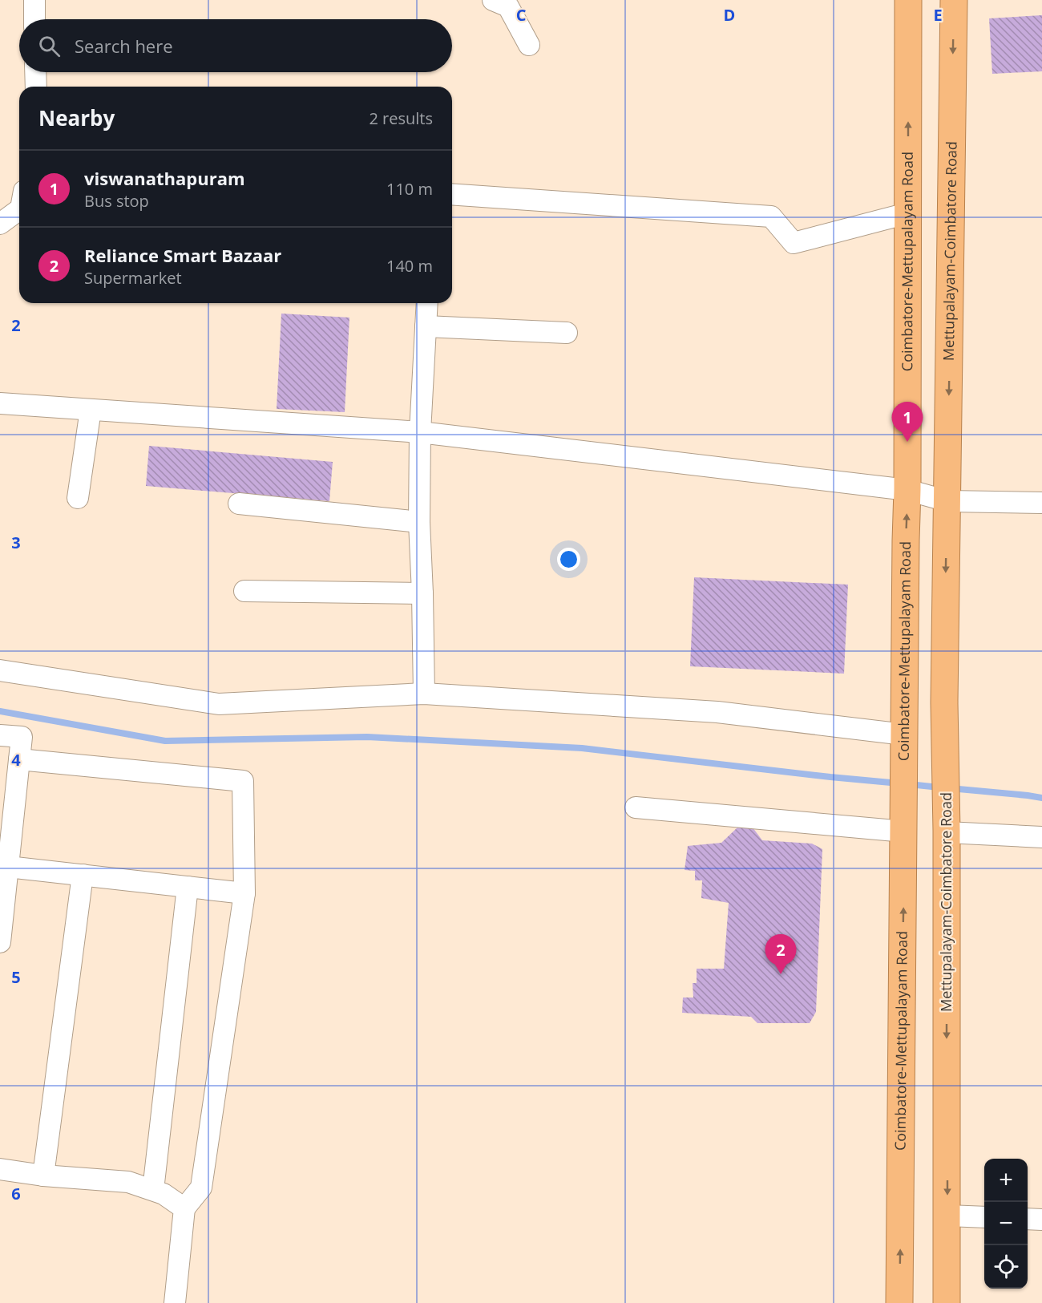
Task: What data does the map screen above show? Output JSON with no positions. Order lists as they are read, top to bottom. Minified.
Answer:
{"streets":{"highway":["Mettupalayam-Coimbatore Road","Coimbatore-Mettupalayam Road"]},"one_way":["Mettupalayam-Coimbatore Road","Coimbatore-Mettupalayam Road"],"page":{"search":"Search here","heading":["Nearby","2 results"],"list":[{"mark":"1","name":"viswanathapuram","note":"Bus stop","value":"110 m"},{"mark":"2","name":"Reliance Smart Bazaar","note":"Supermarket","value":"140 m"}],"pins":["1","2"],"map_buttons":["+","−"]},"grid":{"columns":["C","D","E"],"rows":["2","3","4","5","6"]}}
